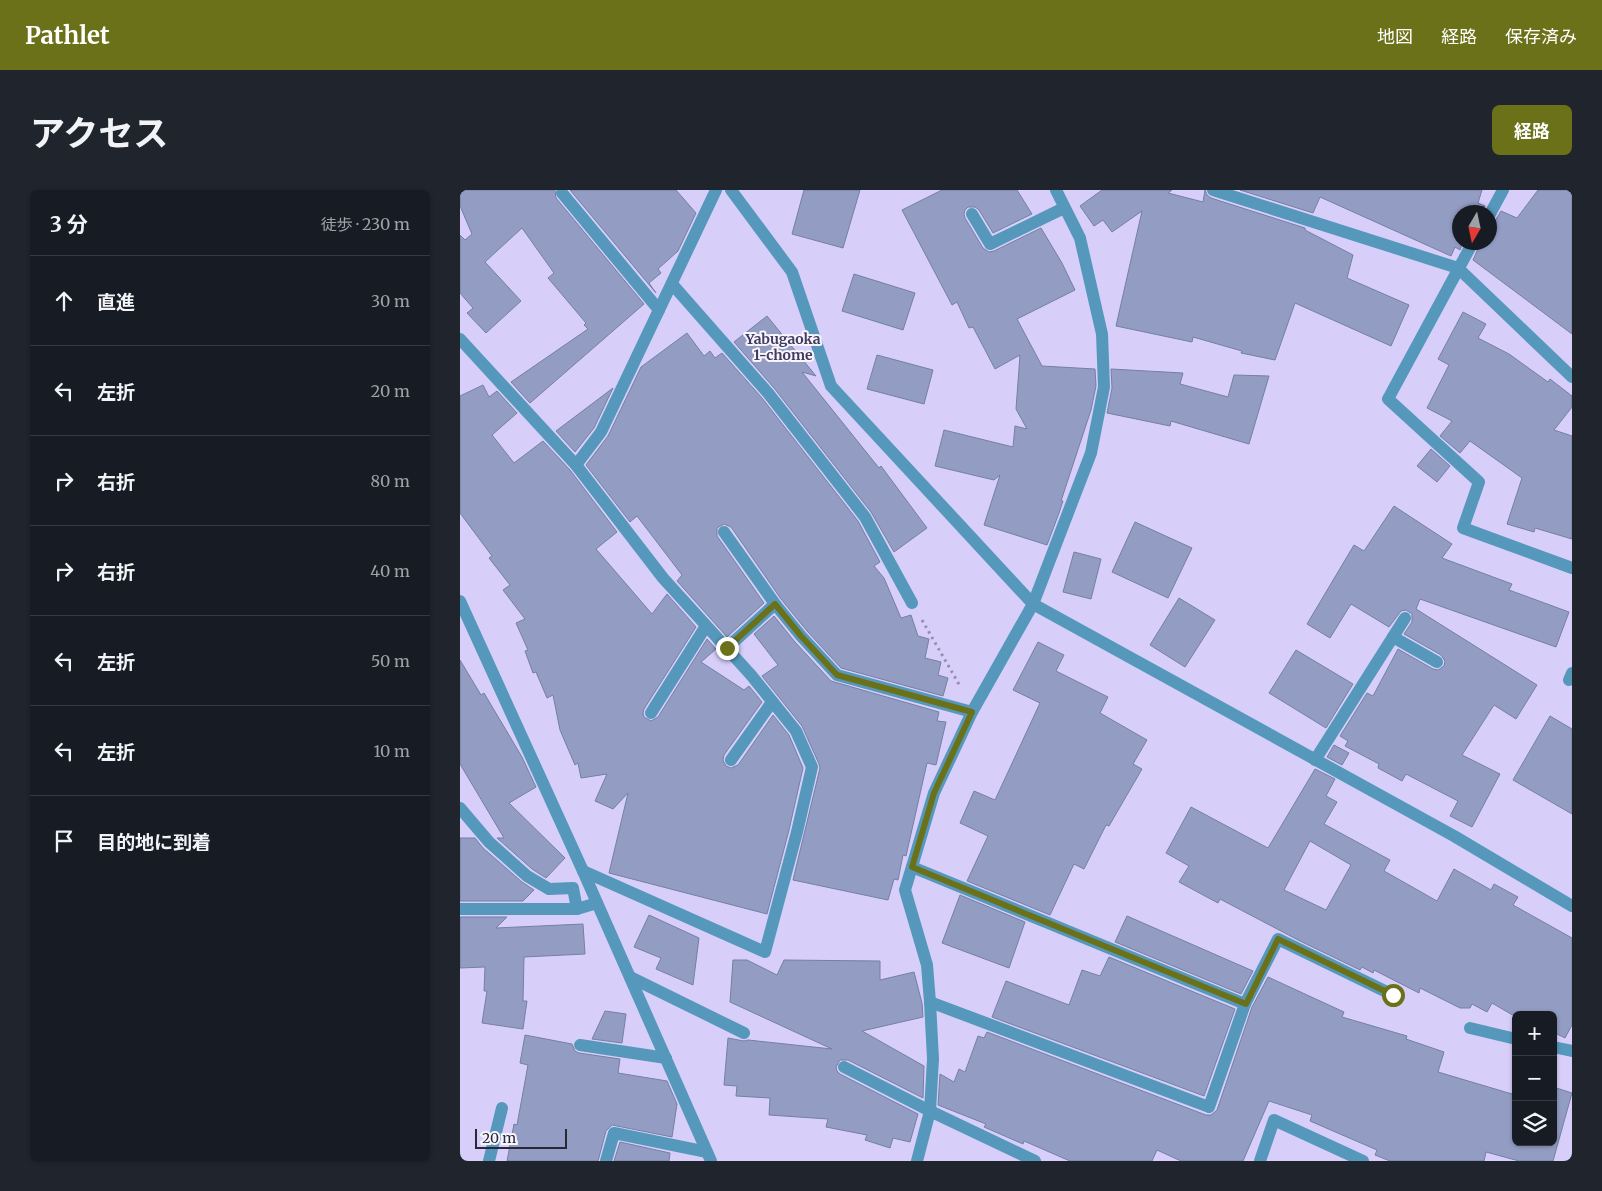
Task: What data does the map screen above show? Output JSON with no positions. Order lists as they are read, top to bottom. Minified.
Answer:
{"districts":["Yabugaoka 1-chome"],"scale_bar":"20 m","north":"bottom","page":{"header":"Pathlet","nav":["地図","経路","保存済み"],"title":"アクセス","buttons":"経路","heading":["3 分","徒歩 · 230 m"],"list":[["直進","30 m"],["左折","20 m"],["右折","80 m"],["右折","40 m"],["左折","50 m"],["左折","10 m"],"目的地に到着"],"map_buttons":["+","−"],"scale":"20 m"}}
